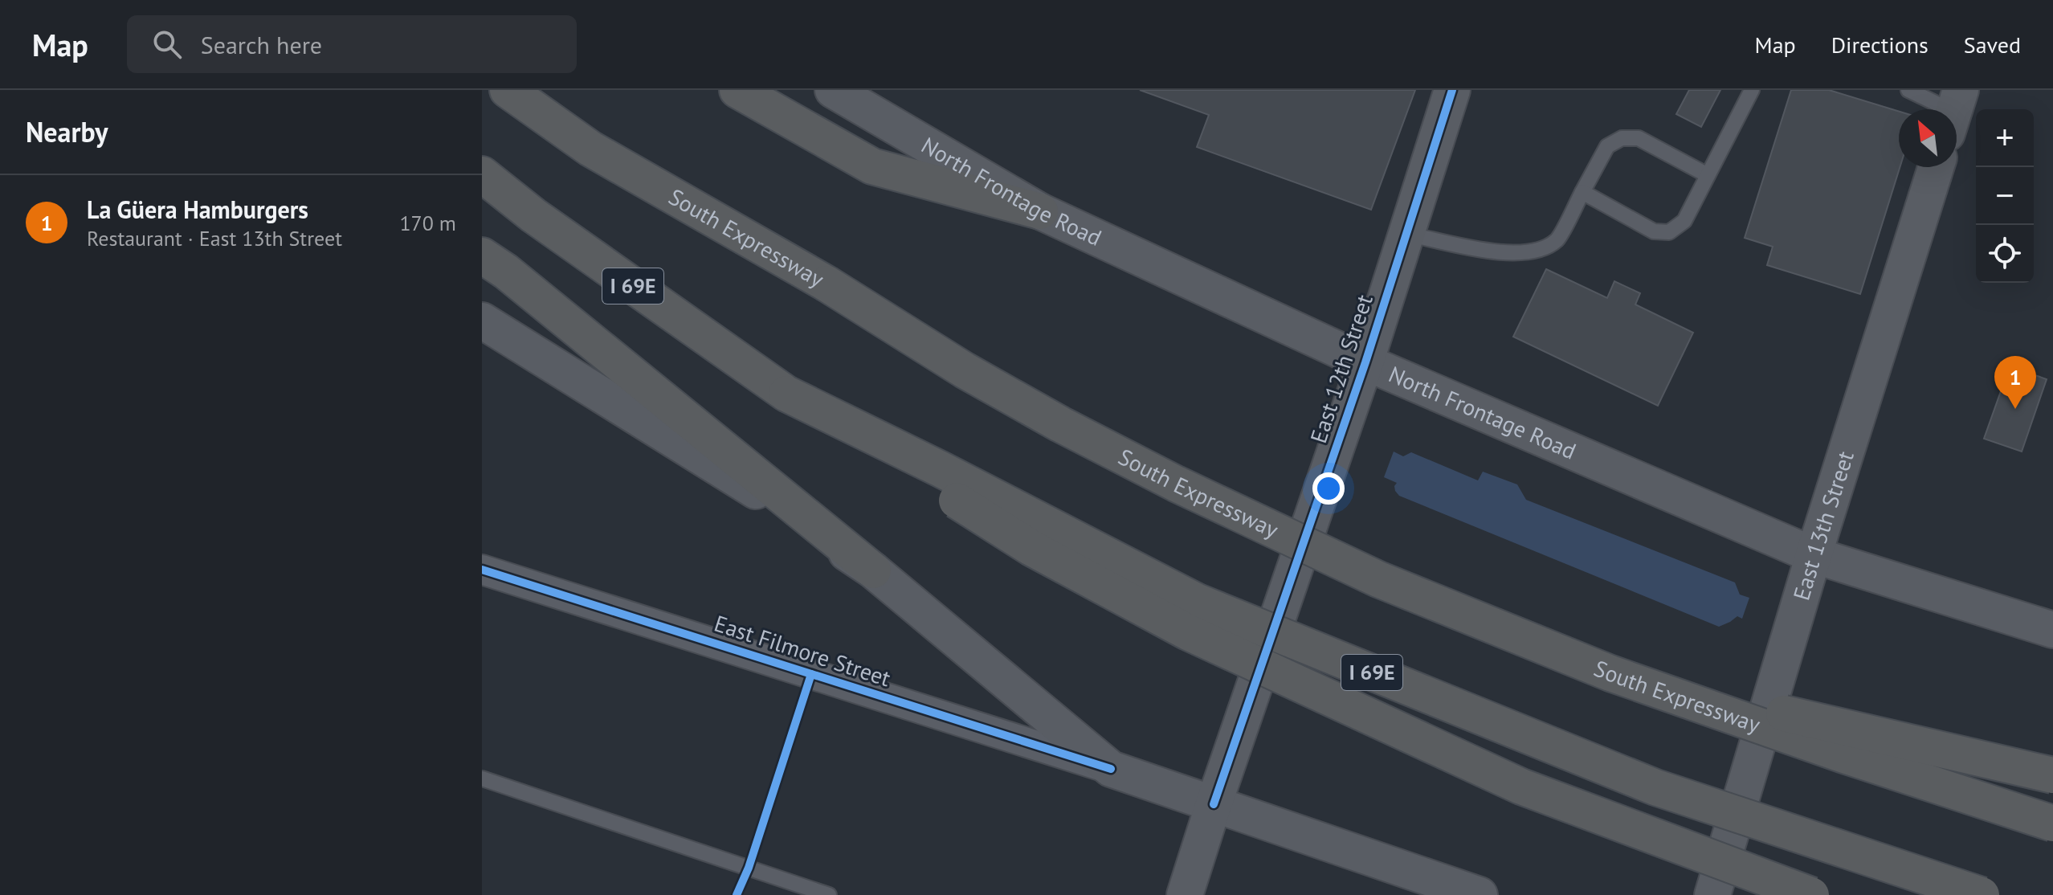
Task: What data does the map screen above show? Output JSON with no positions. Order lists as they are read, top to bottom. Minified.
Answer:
{"streets":{"highway":["South Expressway","I 69E"],"main road":["North Frontage Road","East 12th Street","East 13th Street"],"street":["East Filmore Street"]},"crossings":[["North Frontage Road","East 12th Street"],["North Frontage Road","East 13th Street"]],"north":"top left","page":{"header":"Map","search":"Search here","nav":["Map","Directions","Saved"],"heading":"Nearby","map_buttons":["+","−"],"list":[{"mark":"1","name":"La Güera Hamburgers","note":"Restaurant · East 13th Street","value":"170 m"}],"pins":"1"}}
